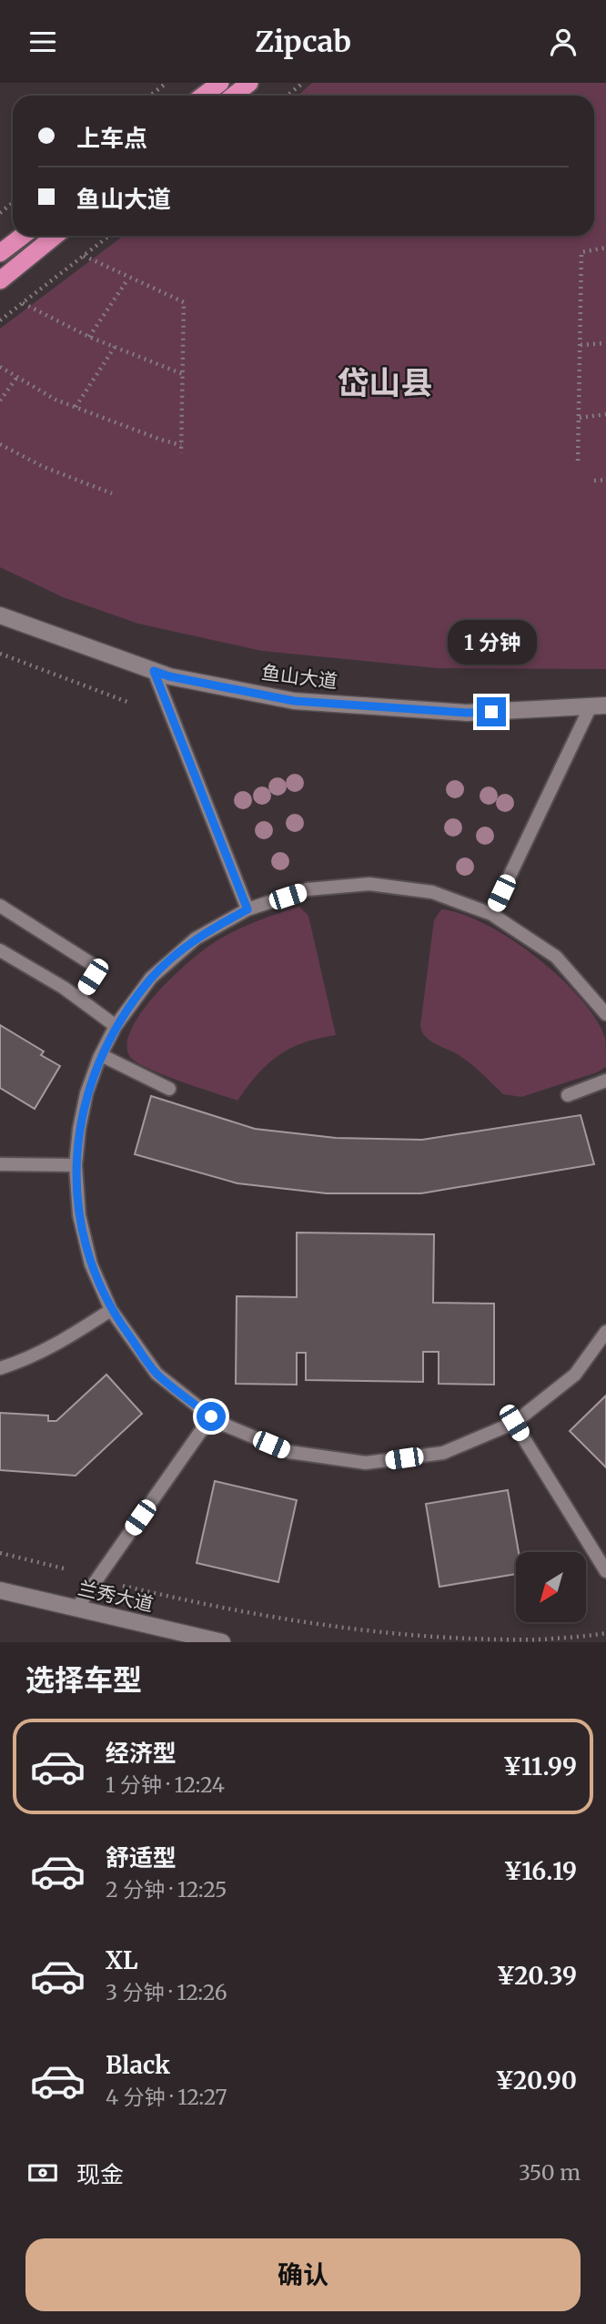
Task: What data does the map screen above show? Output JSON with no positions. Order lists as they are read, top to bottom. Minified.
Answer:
{"streets":{"street":["鱼山大道","兰秀大道"]},"districts":["岱山县"],"north":"bottom left","page":{"header":"Zipcab","banner":["上车点","鱼山大道"],"bubble":"1 分钟","heading":"选择车型","list":[{"name":"经济型","note":"1 分钟 · 12:24","value":"¥11.99"},{"name":"舒适型","note":"2 分钟 · 12:25","value":"¥16.19"},{"name":"XL","note":"3 分钟 · 12:26","value":"¥20.39"},{"name":"Black","note":"4 分钟 · 12:27","value":"¥20.90"}],"pay":["现金","350 m"],"buttons":"确认"}}
